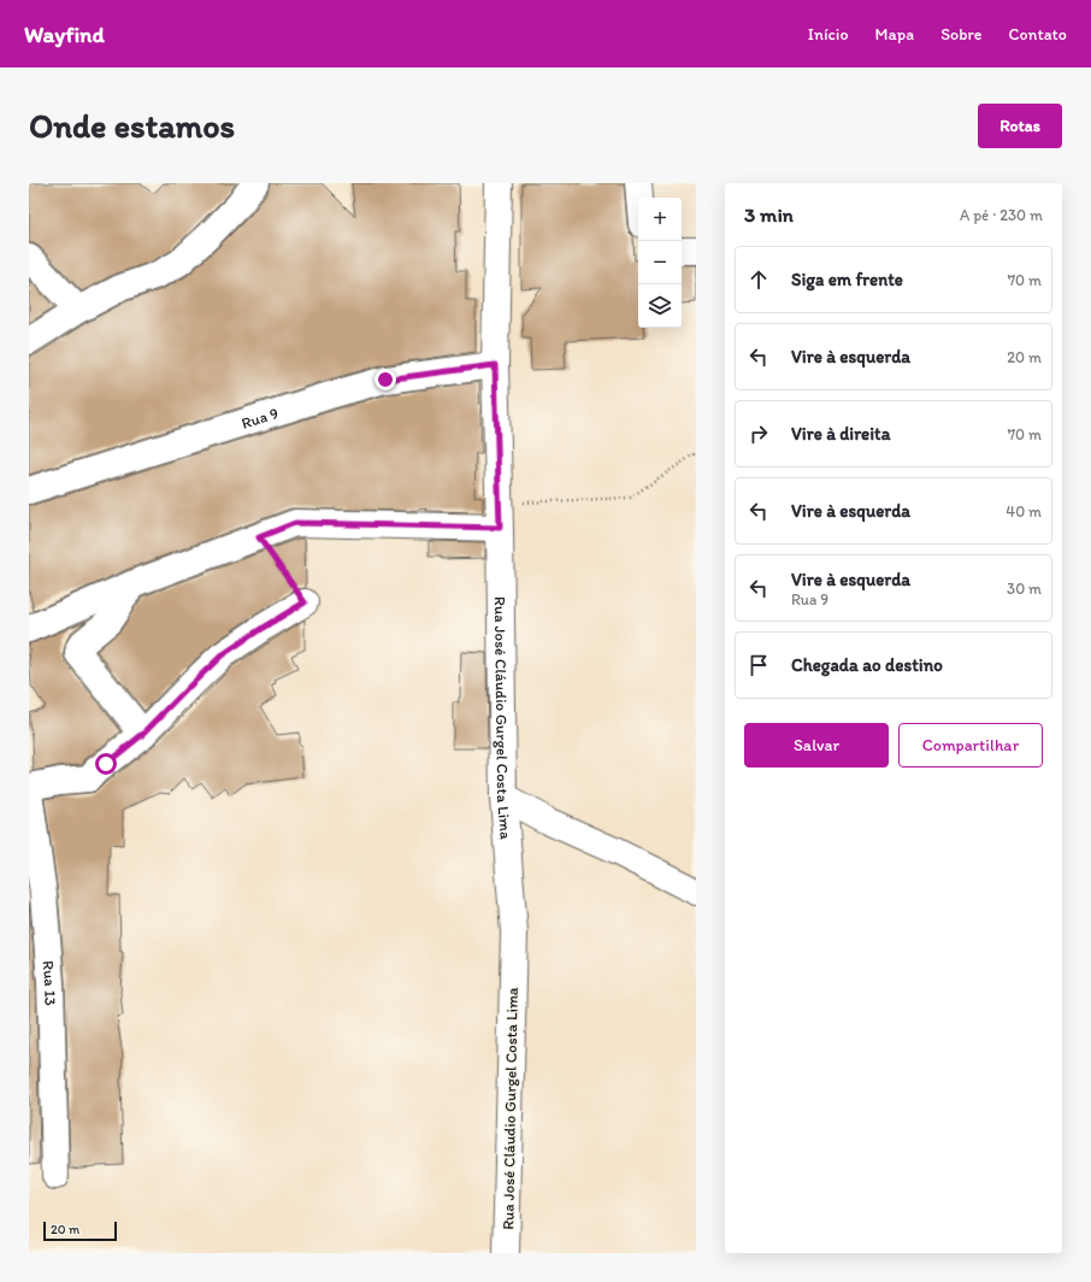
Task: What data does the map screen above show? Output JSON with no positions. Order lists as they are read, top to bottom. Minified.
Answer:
{"streets":{"street":["Rua 9","Rua José Cláudio Gurgel Costa Lima","Rua 13"]},"crossings":[["Rua 9","Rua José Cláudio Gurgel Costa Lima"]],"scale_bar":"20 m","page":{"header":"Wayfind","nav":["Início","Mapa","Sobre","Contato"],"buttons":["Rotas",["Salvar","Compartilhar"]],"title":"Onde estamos","heading":["3 min","A pé · 230 m"],"map_buttons":["+","−"],"list":[["Siga em frente","70 m"],["Vire à esquerda","20 m"],["Vire à direita","70 m"],["Vire à esquerda","40 m"],["Vire à esquerda","Rua 9","30 m"],"Chegada ao destino"],"scale":"20 m"}}
